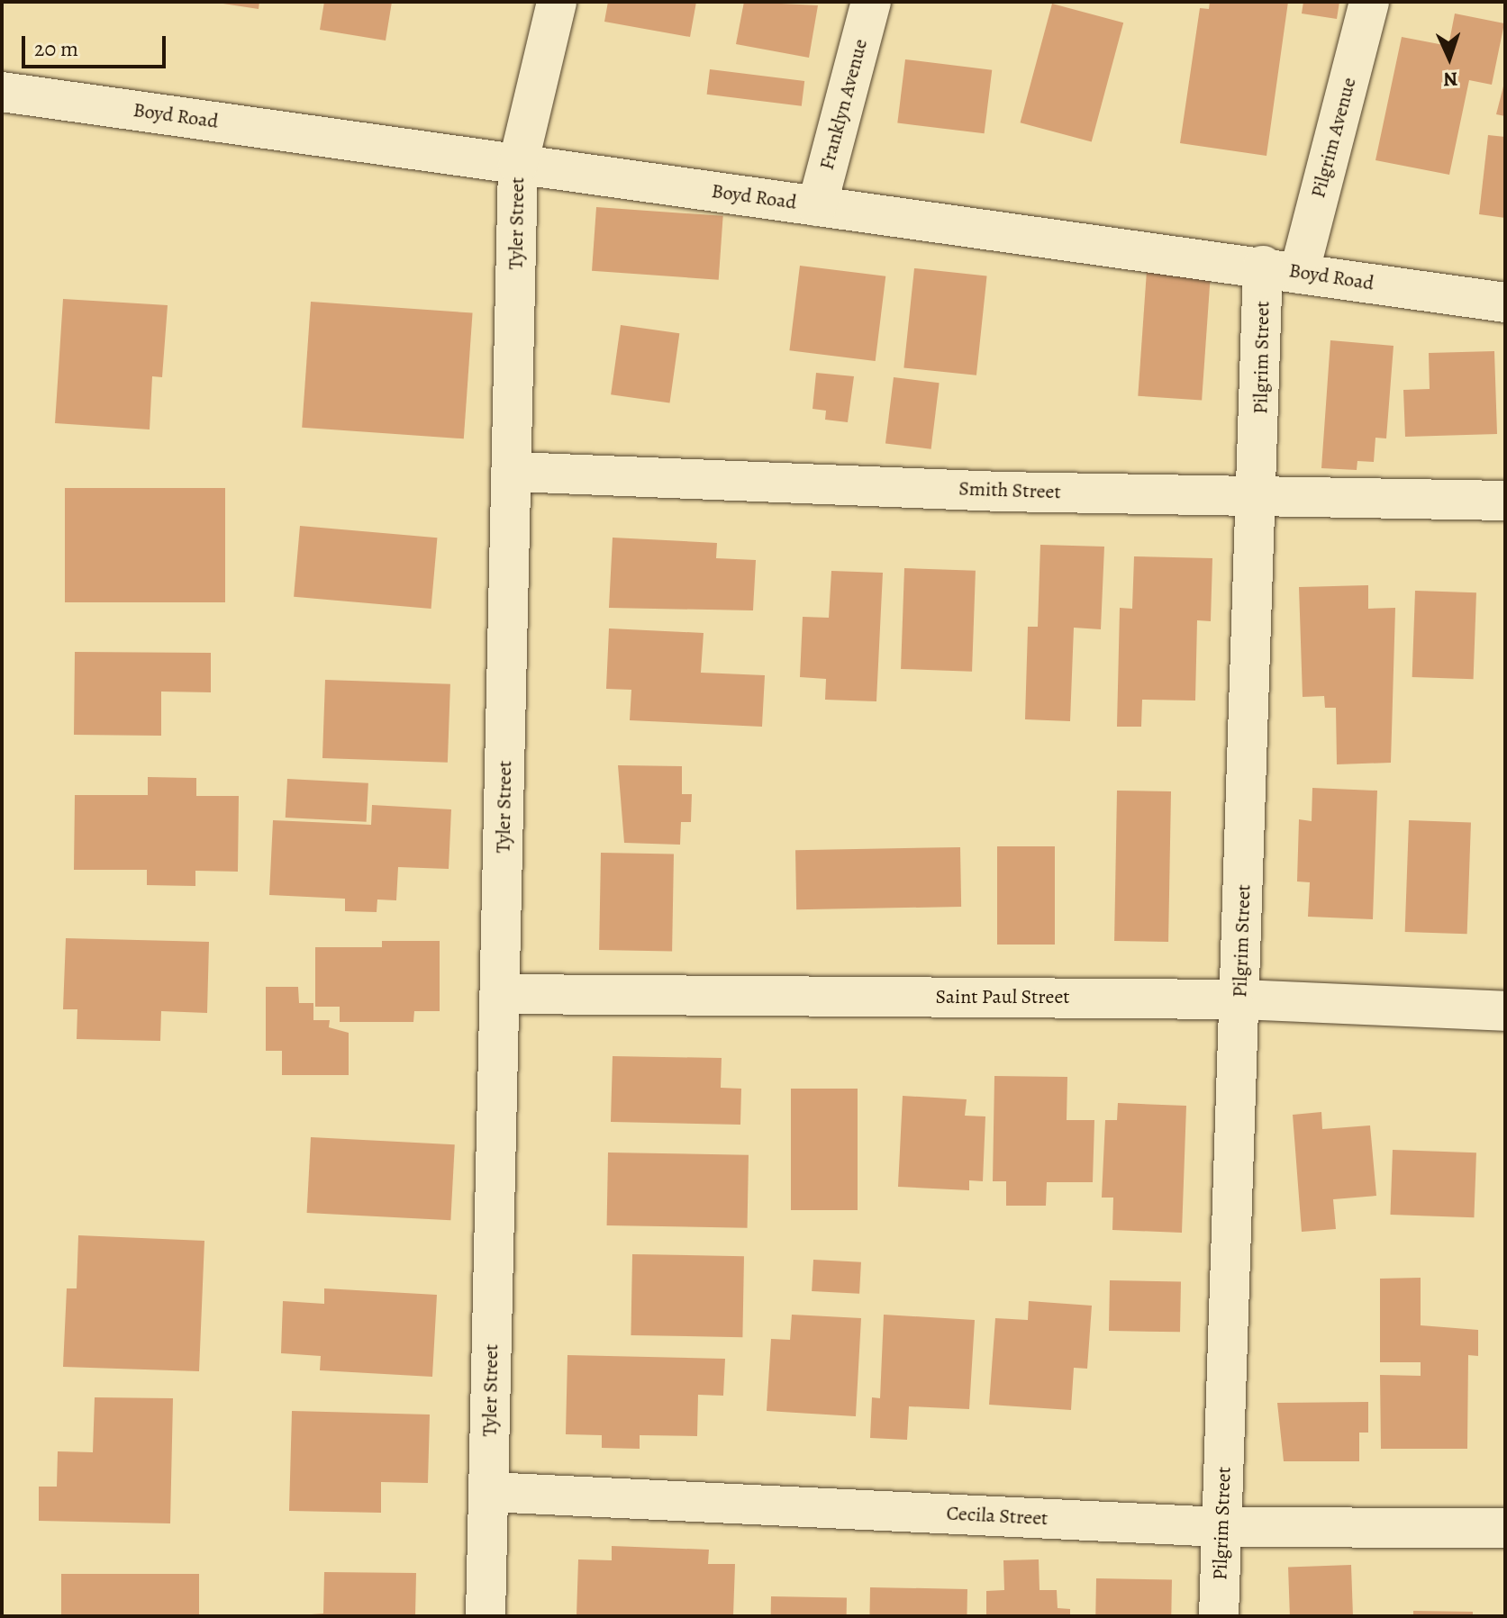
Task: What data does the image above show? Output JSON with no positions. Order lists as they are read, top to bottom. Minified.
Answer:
{"streets":{"street":["Franklyn Avenue","Boyd Road","Pilgrim Avenue","Tyler Street","Pilgrim Street","Smith Street","Saint Paul Street","Cecila Street"]},"crossings":[["Franklyn Avenue","Boyd Road"],["Boyd Road","Pilgrim Avenue"],["Boyd Road","Tyler Street"],["Boyd Road","Pilgrim Street"],["Pilgrim Avenue","Pilgrim Street"],["Tyler Street","Smith Street"],["Tyler Street","Saint Paul Street"],["Tyler Street","Cecila Street"],["Pilgrim Street","Smith Street"],["Pilgrim Street","Saint Paul Street"],["Pilgrim Street","Cecila Street"]],"scale_bar":"20 m","north":"bottom"}
